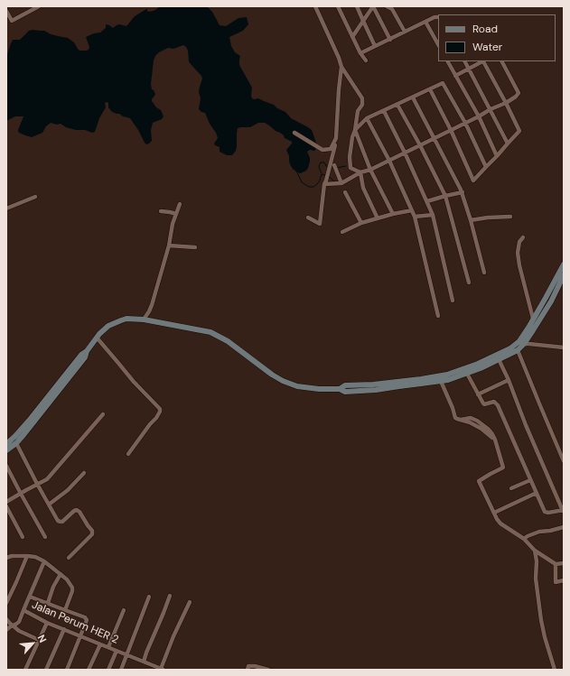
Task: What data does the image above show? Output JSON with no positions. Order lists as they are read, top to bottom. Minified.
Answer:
{"streets":{"street":["Jalan Perum HER 2"]},"legend":["Road","Water"],"north":"top right"}
